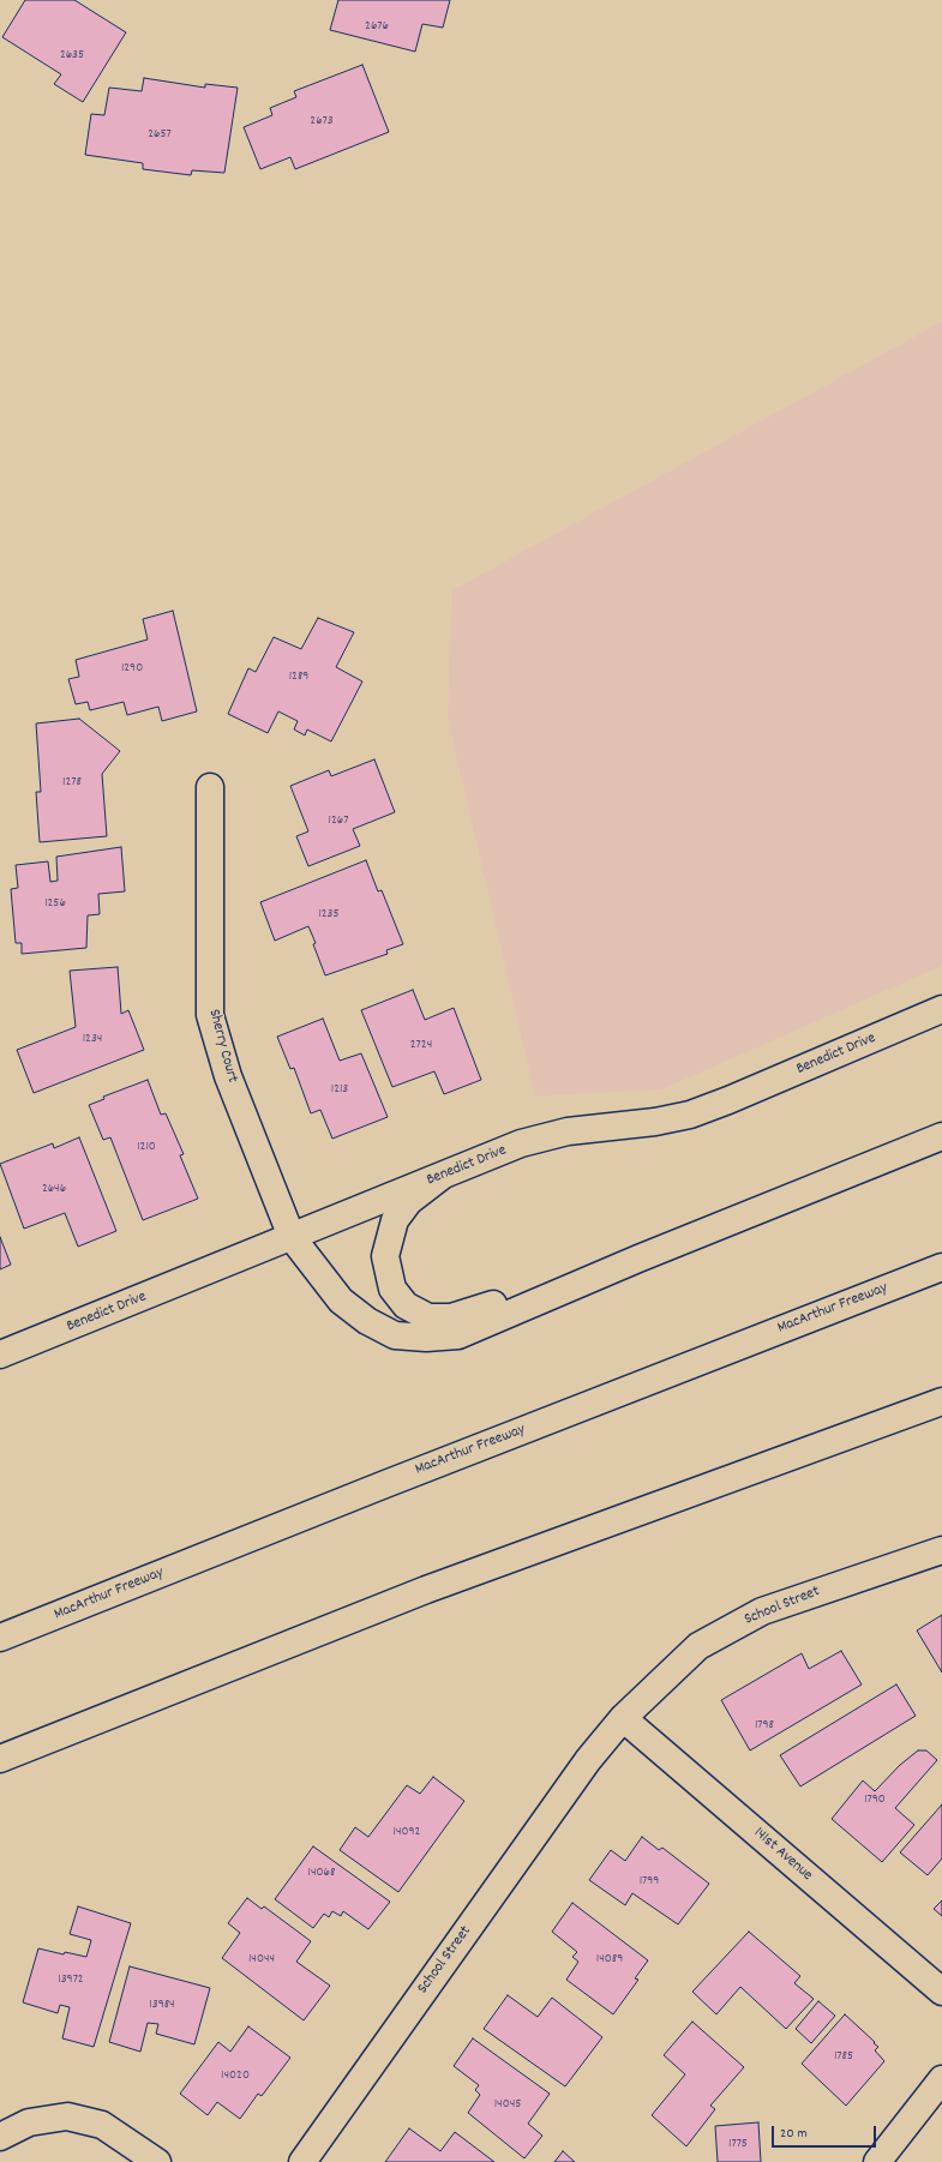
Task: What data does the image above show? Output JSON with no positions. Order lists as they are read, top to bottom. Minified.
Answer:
{"streets":{"main road":["Sherry Court","Benedict Drive","MacArthur Freeway","School Street","141st Avenue"]},"crossings":[["Sherry Court","Benedict Drive"],["School Street","141st Avenue"]],"house_numbers":["2676","2635","2673","2657","1290","1289","1278","1267","1256","1235","1234","2724","1213","1210","2646","1798","1790","14092","14068","1799","14044","14089","13972","13984","1785","14020","14045","1775"],"scale_bar":"20 m"}
